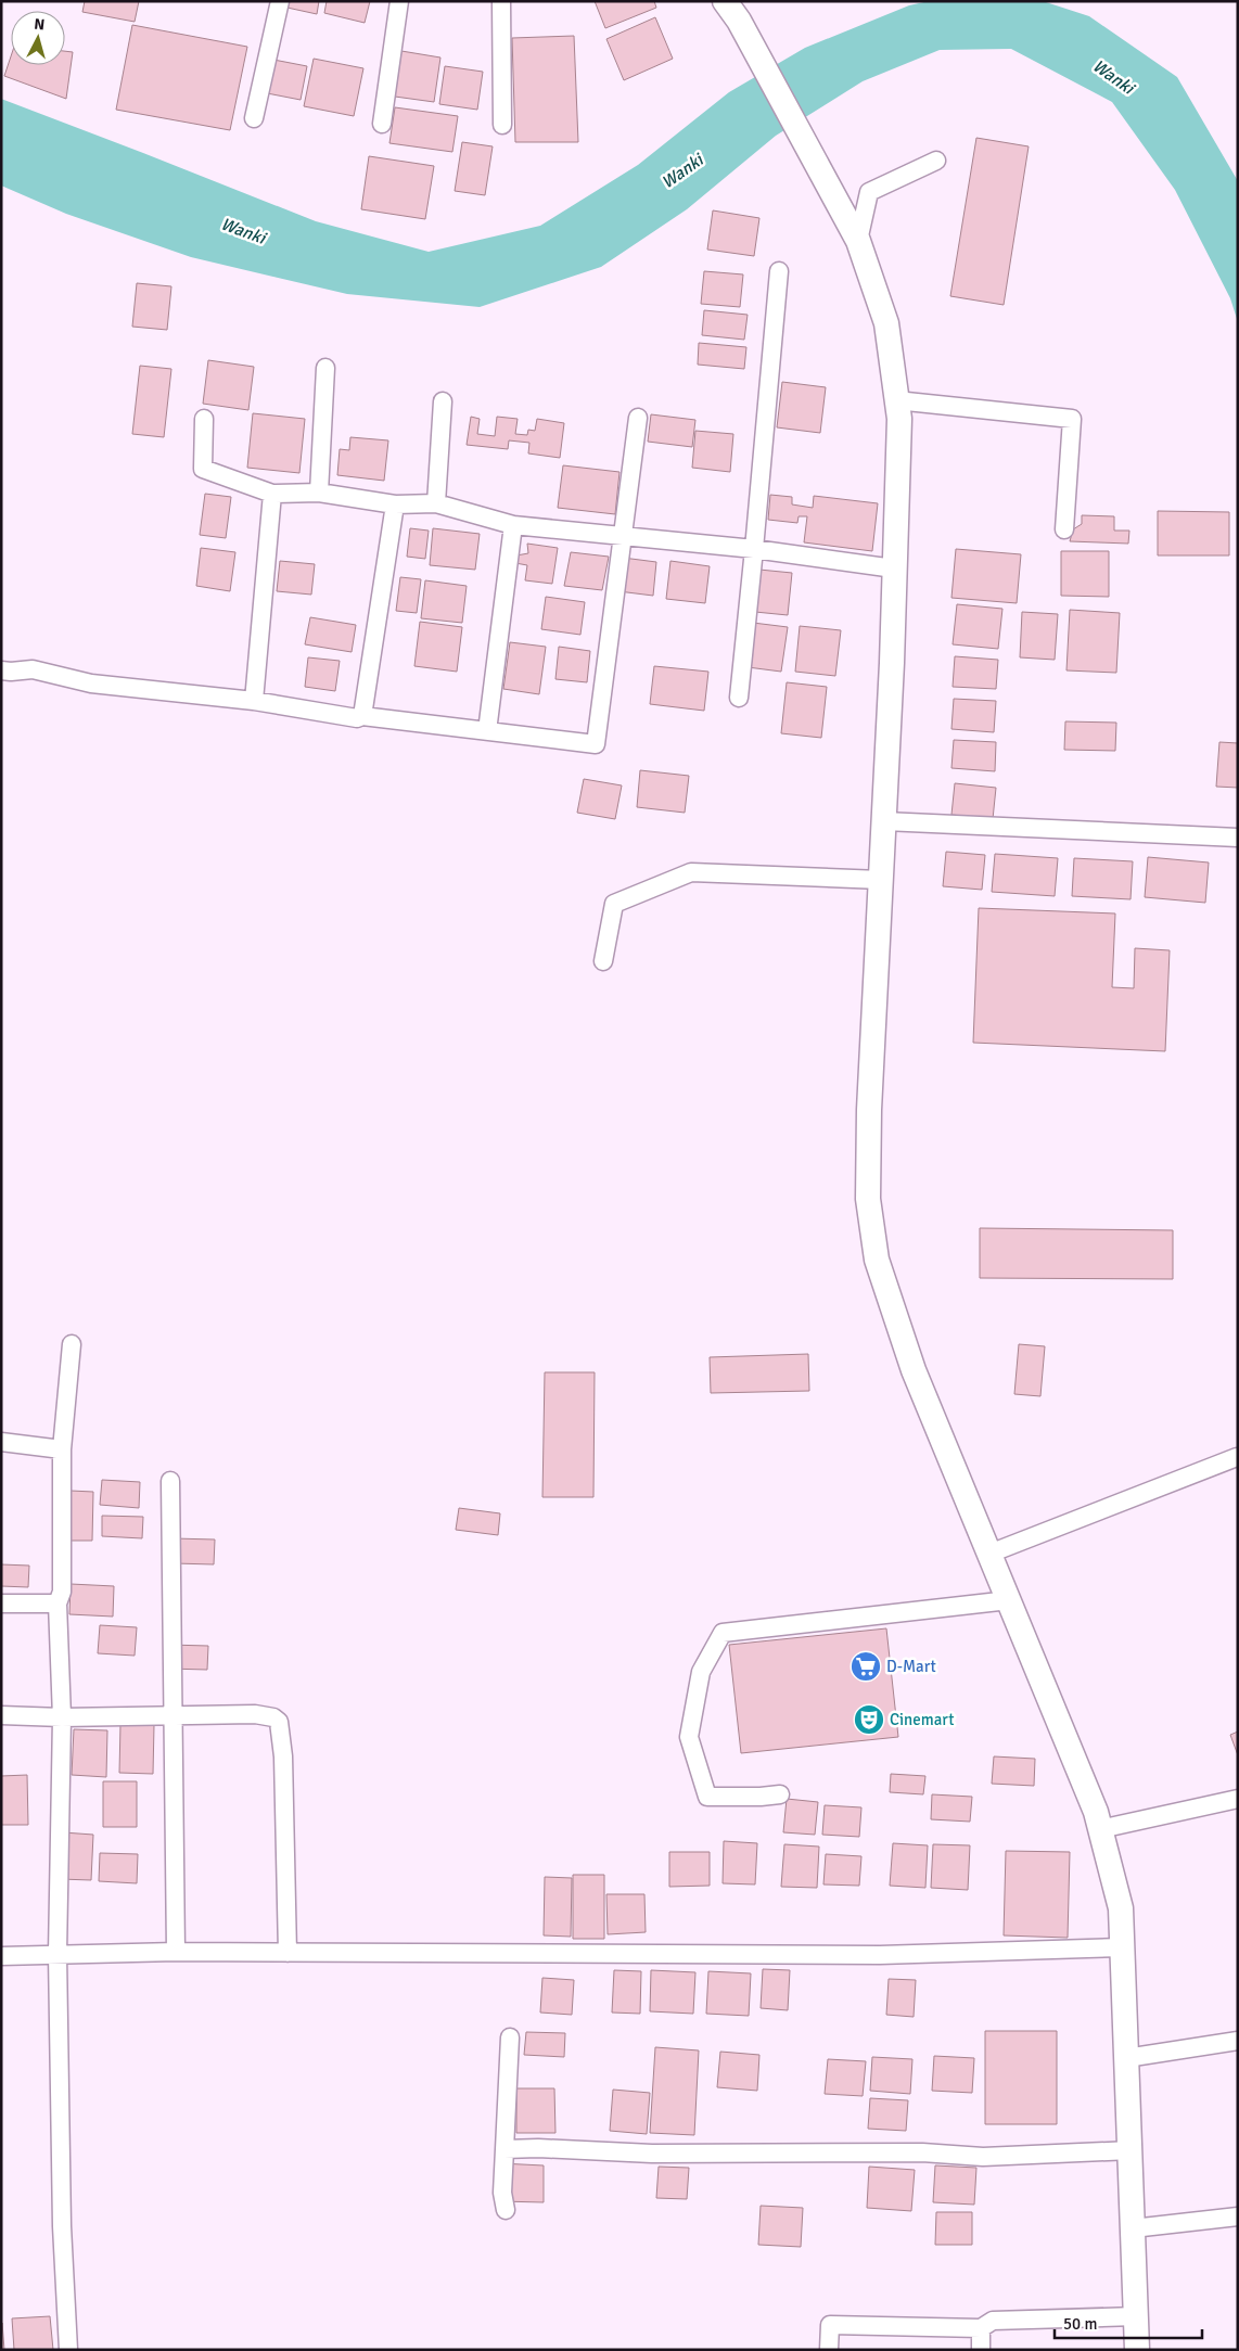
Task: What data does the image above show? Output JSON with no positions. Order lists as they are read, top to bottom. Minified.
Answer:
{"water":["Wanki"],"places":{"supermarket":["D-Mart"],"theatre":["Cinemart"]},"scale_bar":"50 m","north":"top"}
